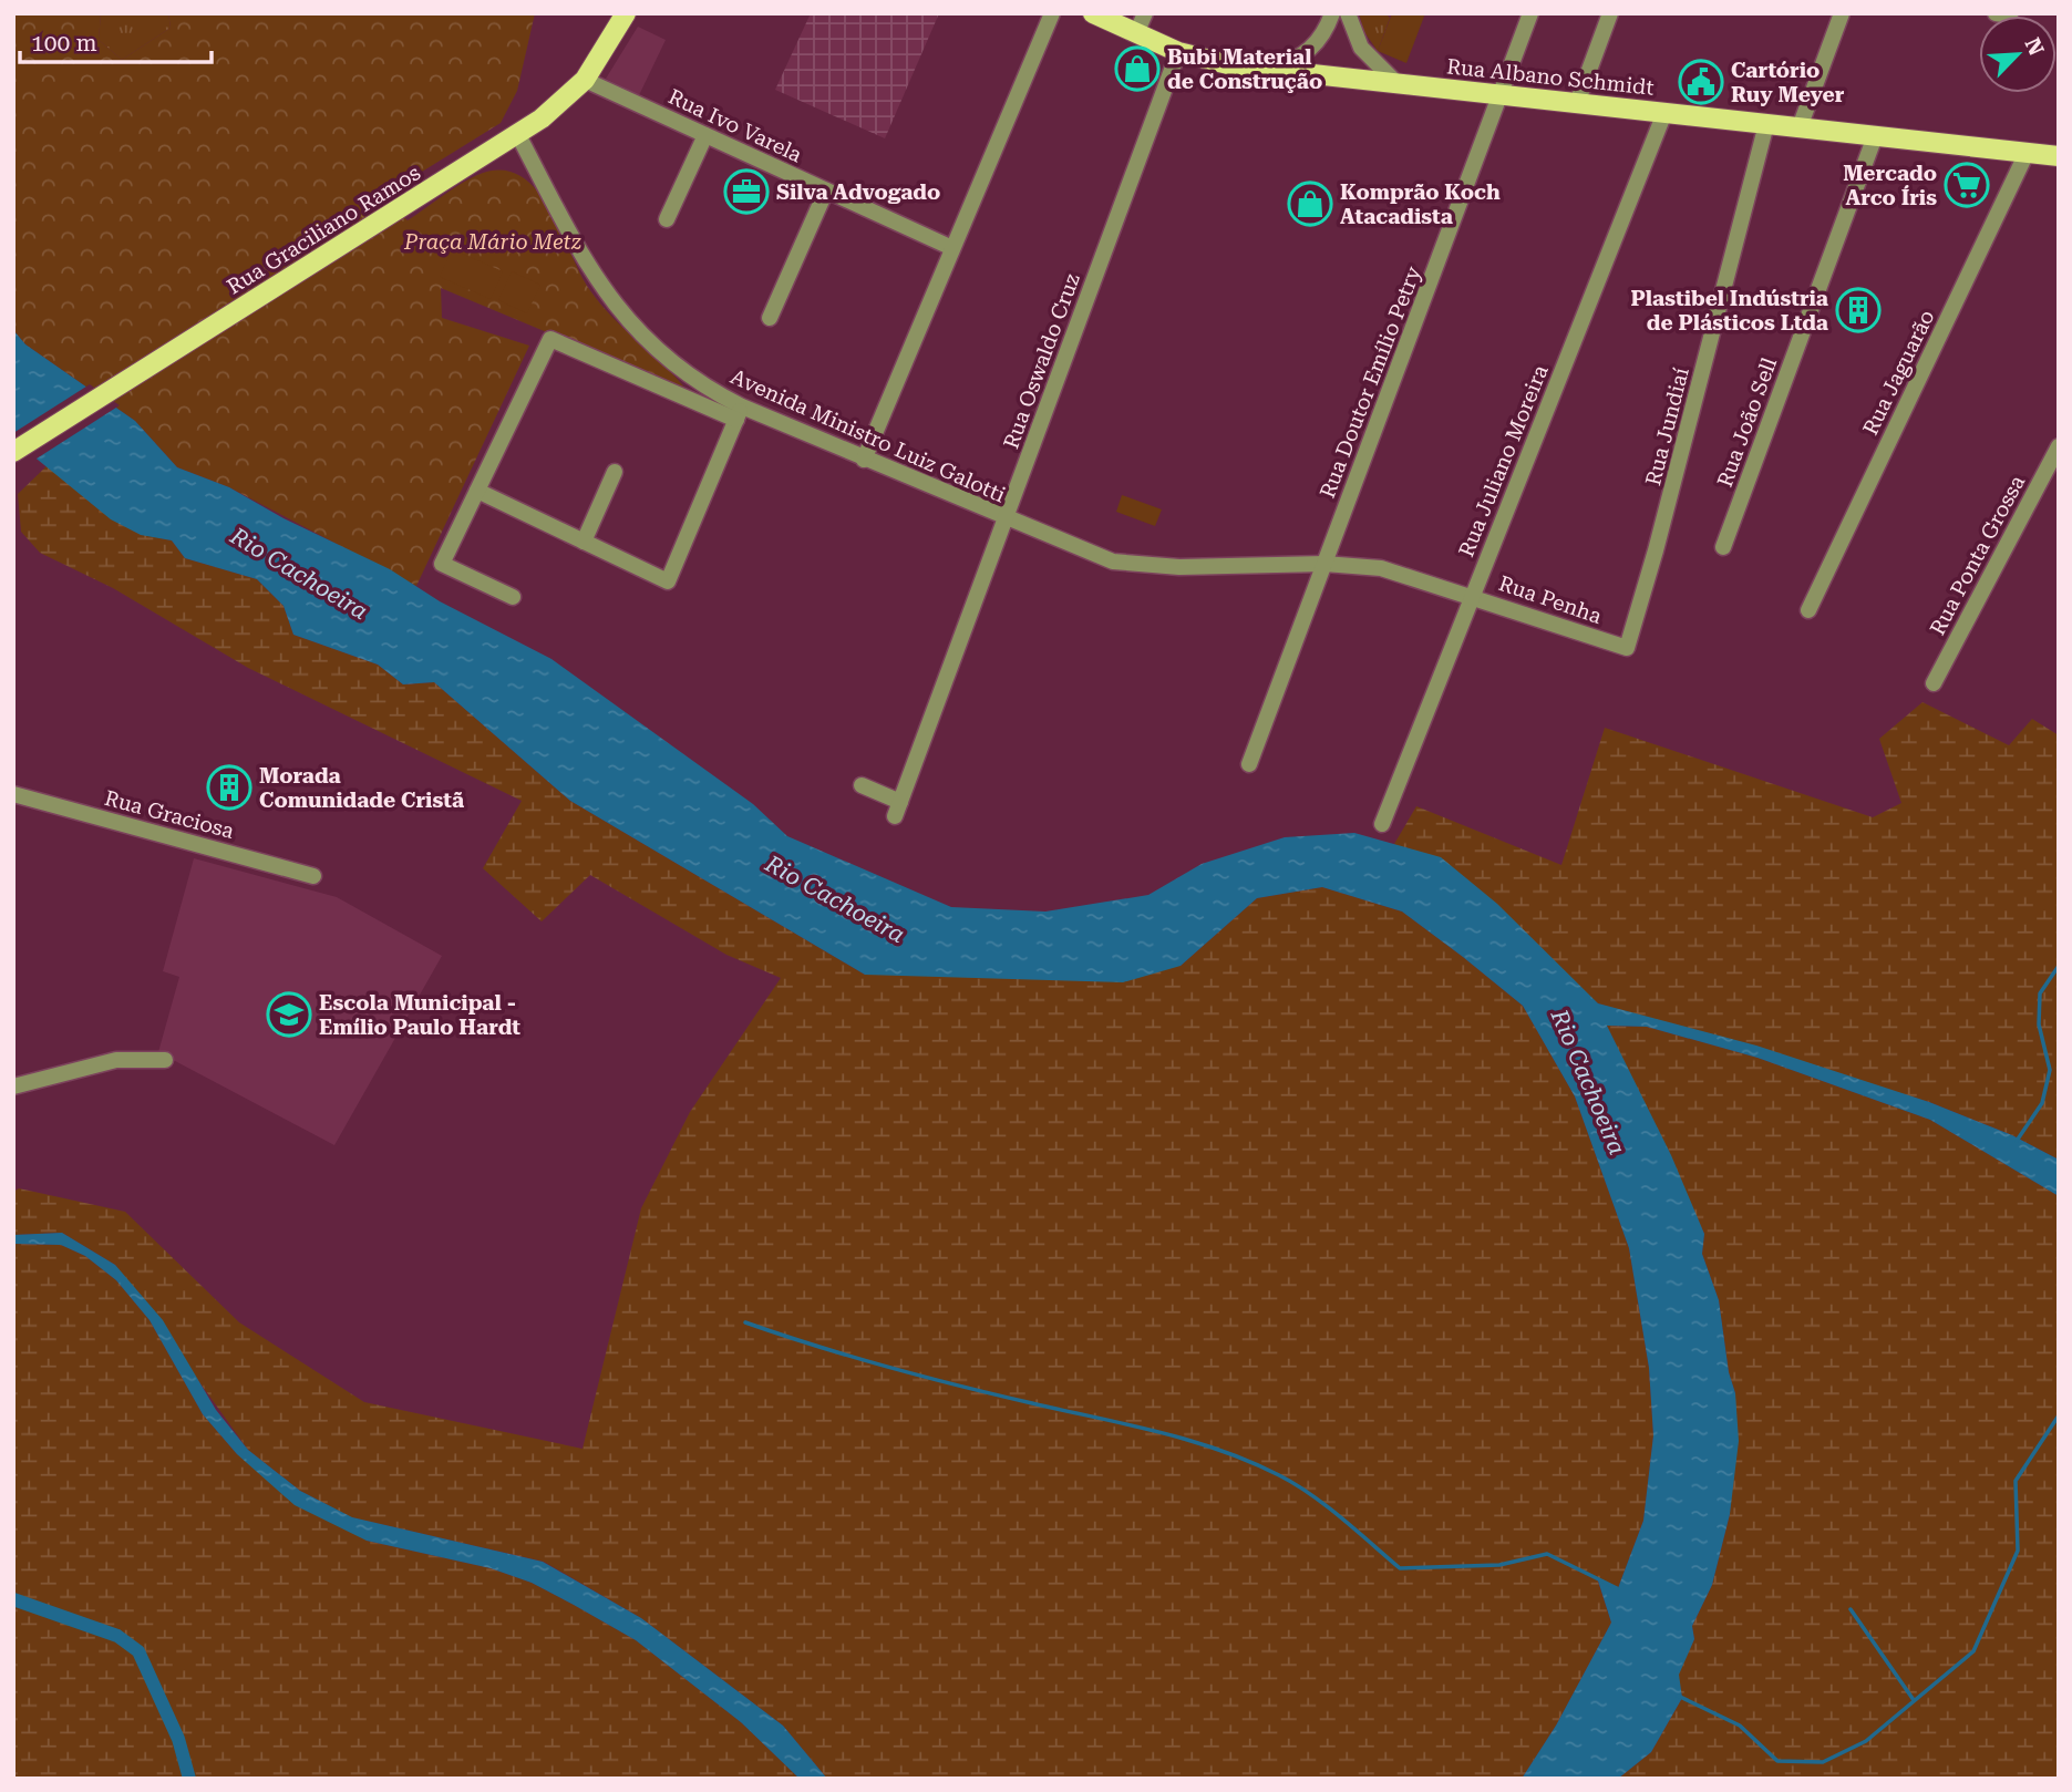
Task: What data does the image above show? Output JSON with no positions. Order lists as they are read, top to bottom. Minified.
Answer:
{"streets":{"main road":["Rua Albano Schmidt","Rua Graciliano Ramos"],"street":["Rua Ivo Varela","Rua Oswaldo Cruz","Rua Jaguarão","Rua Doutor Emílio Petry","Rua João Sell","Rua Jundiaí","Avenida Ministro Luiz Galotti","Rua Juliano Moreira","Rua Ponta Grossa","Rua Penha","Rua Graciosa"]},"crossings":[["Rua Albano Schmidt","Rua Oswaldo Cruz"],["Rua Albano Schmidt","Rua Jaguarão"],["Rua Albano Schmidt","Rua Doutor Emílio Petry"],["Rua Albano Schmidt","Rua João Sell"],["Rua Albano Schmidt","Rua Jundiaí"],["Rua Albano Schmidt","Rua Juliano Moreira"],["Rua Ivo Varela","Rua Graciliano Ramos"],["Rua Graciliano Ramos","Avenida Ministro Luiz Galotti"],["Rua Oswaldo Cruz","Avenida Ministro Luiz Galotti"],["Rua Doutor Emílio Petry","Avenida Ministro Luiz Galotti"],["Rua Doutor Emílio Petry","Rua Penha"],["Rua Jundiaí","Rua Penha"],["Avenida Ministro Luiz Galotti","Rua Penha"],["Rua Juliano Moreira","Rua Penha"]],"water":["Rio Cachoeira"],"parks":["Praça Mário Metz"],"places":{"shop":["Bubi Material de Construção","Komprão Koch Atacadista"],"public building":["Cartório Ruy Meyer"],"supermarket":["Mercado Arco Íris"],"office":["Silva Advogado"],"building":["Plastibel Indústria de Plásticos Ltda","Morada Comunidade Cristã"],"school or university":["Escola Municipal - Emílio Paulo Hardt"]},"scale_bar":"100 m","north":"top right"}
